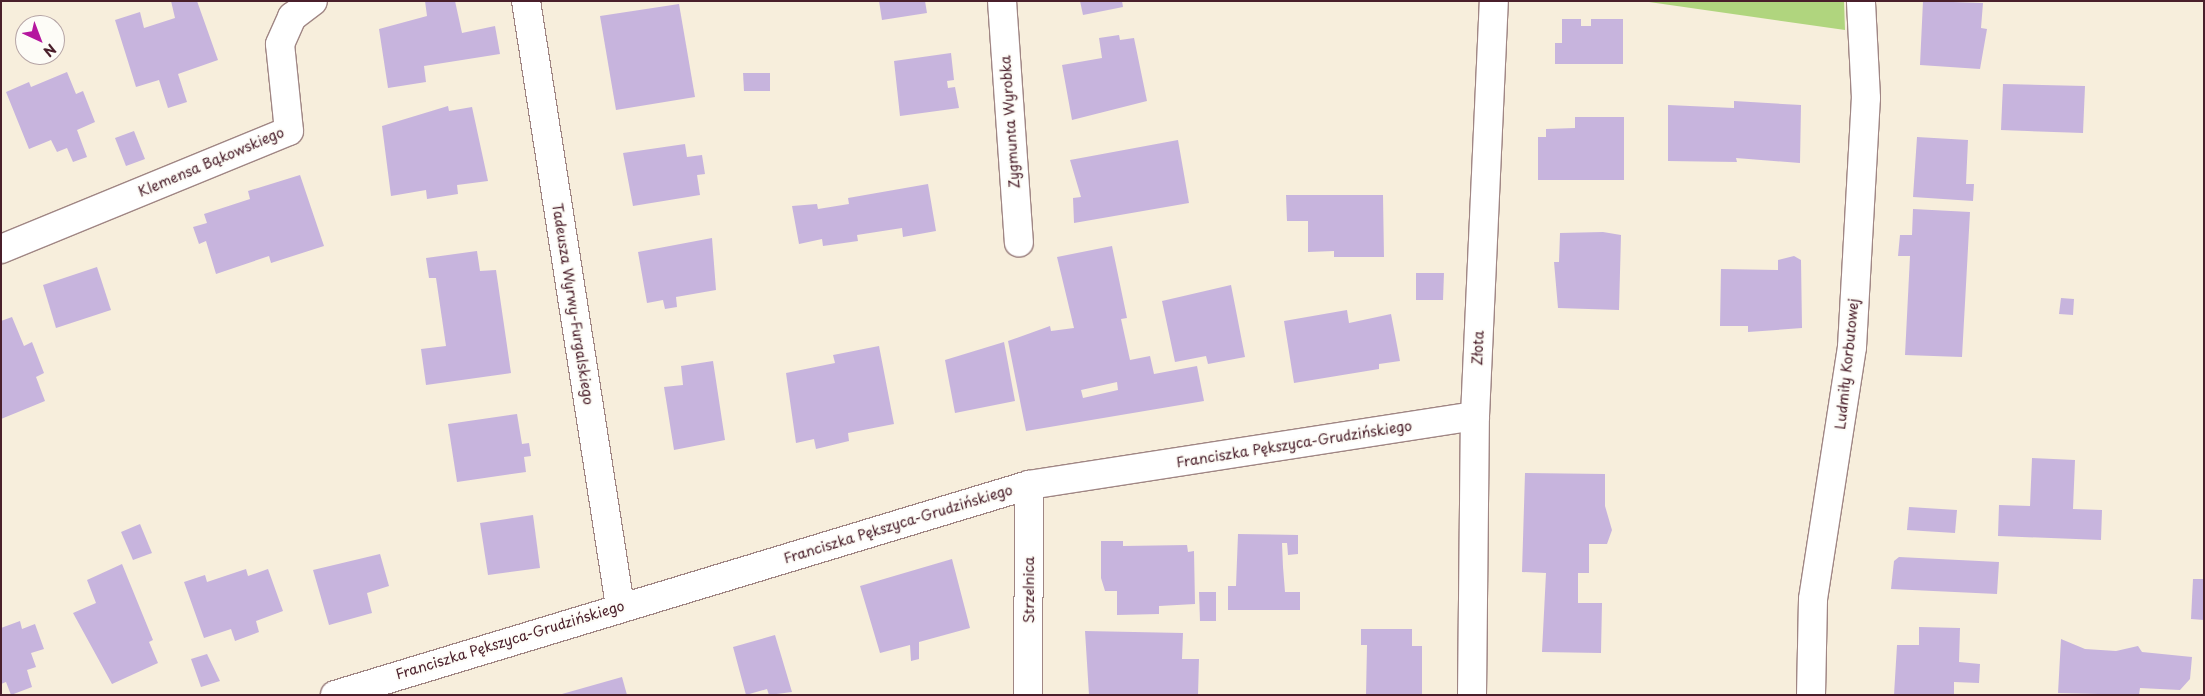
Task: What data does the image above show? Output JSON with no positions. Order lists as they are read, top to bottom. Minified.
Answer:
{"streets":{"street":["Zygmunta Wyrobka","Klemensa Bąkowskiego","Tadeusza Wyrwy-Furgalskiego","Złota","Ludmiły Korbutowej","Franciszka Pększyca-Grudzińskiego","Strzelnica"]},"crossings":[["Tadeusza Wyrwy-Furgalskiego","Franciszka Pększyca-Grudzińskiego"],["Złota","Franciszka Pększyca-Grudzińskiego"],["Franciszka Pększyca-Grudzińskiego","Strzelnica"]],"north":"bottom right"}
